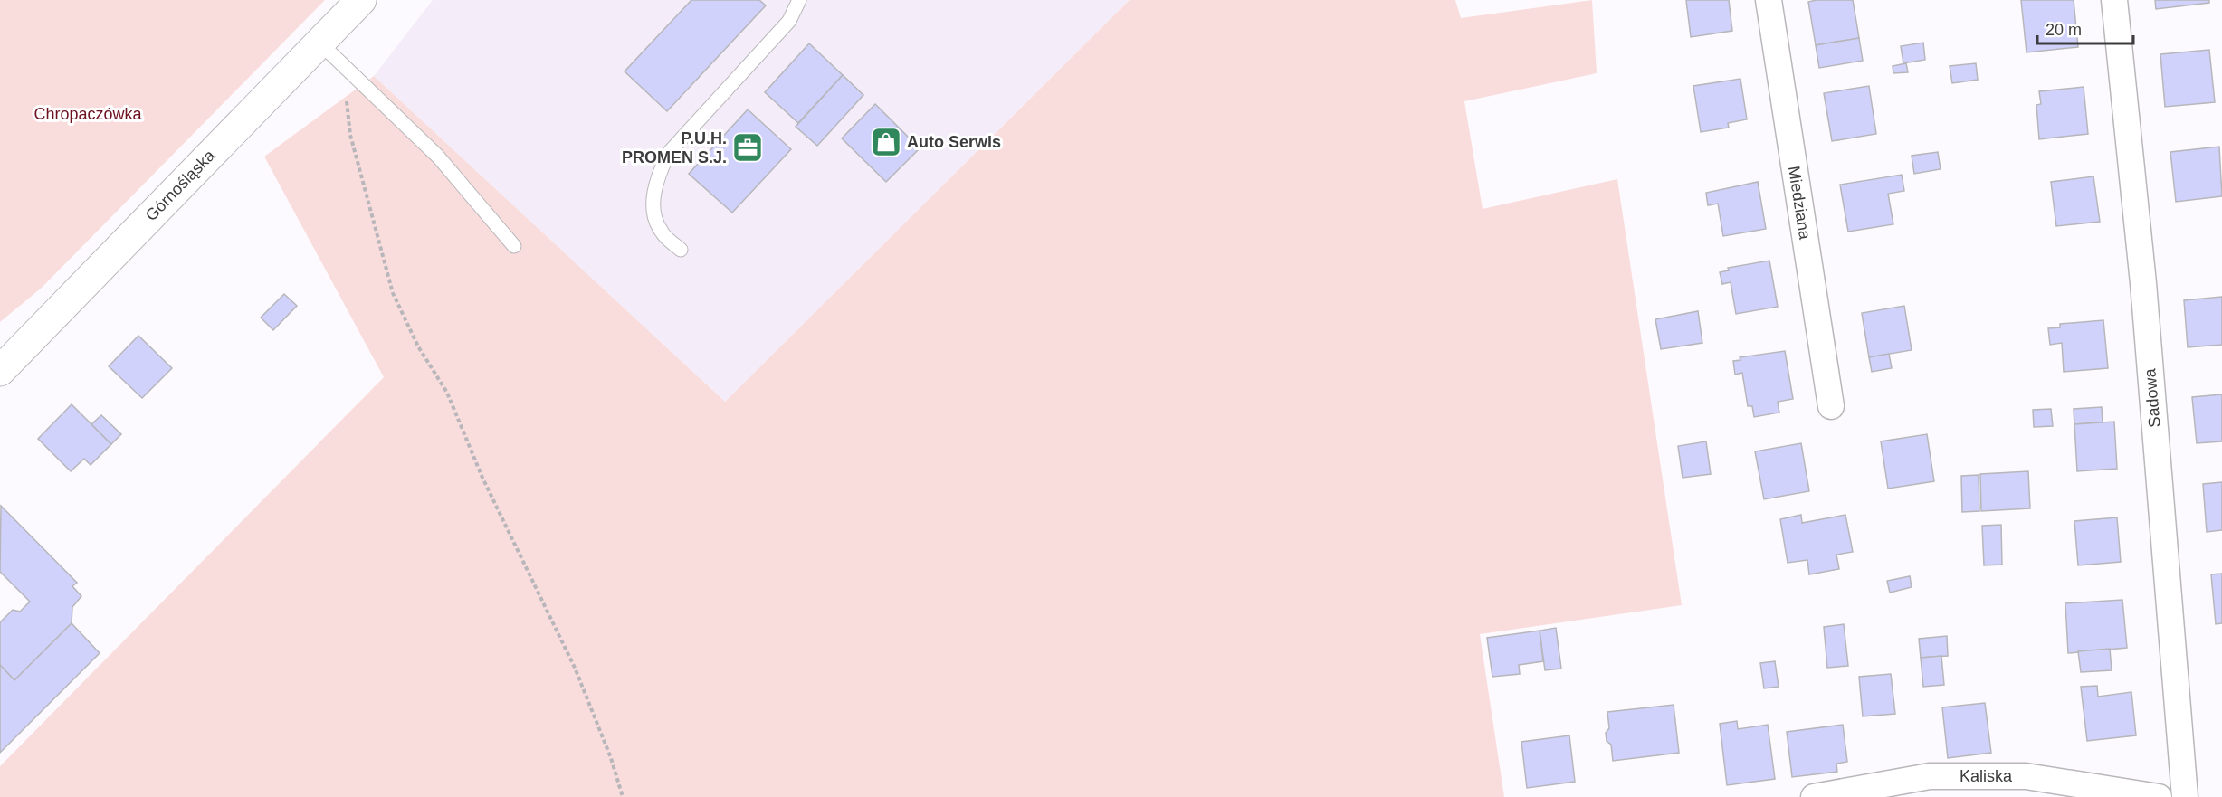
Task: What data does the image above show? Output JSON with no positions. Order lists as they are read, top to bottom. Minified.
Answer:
{"streets":{"street":["Górnośląska","Miedziana","Sadowa","Kaliska"]},"parks":["Chropaczówka"],"places":{"shop":["Auto Serwis"],"office":["P.U.H. PROMEN S.J."]},"scale_bar":"20 m"}
